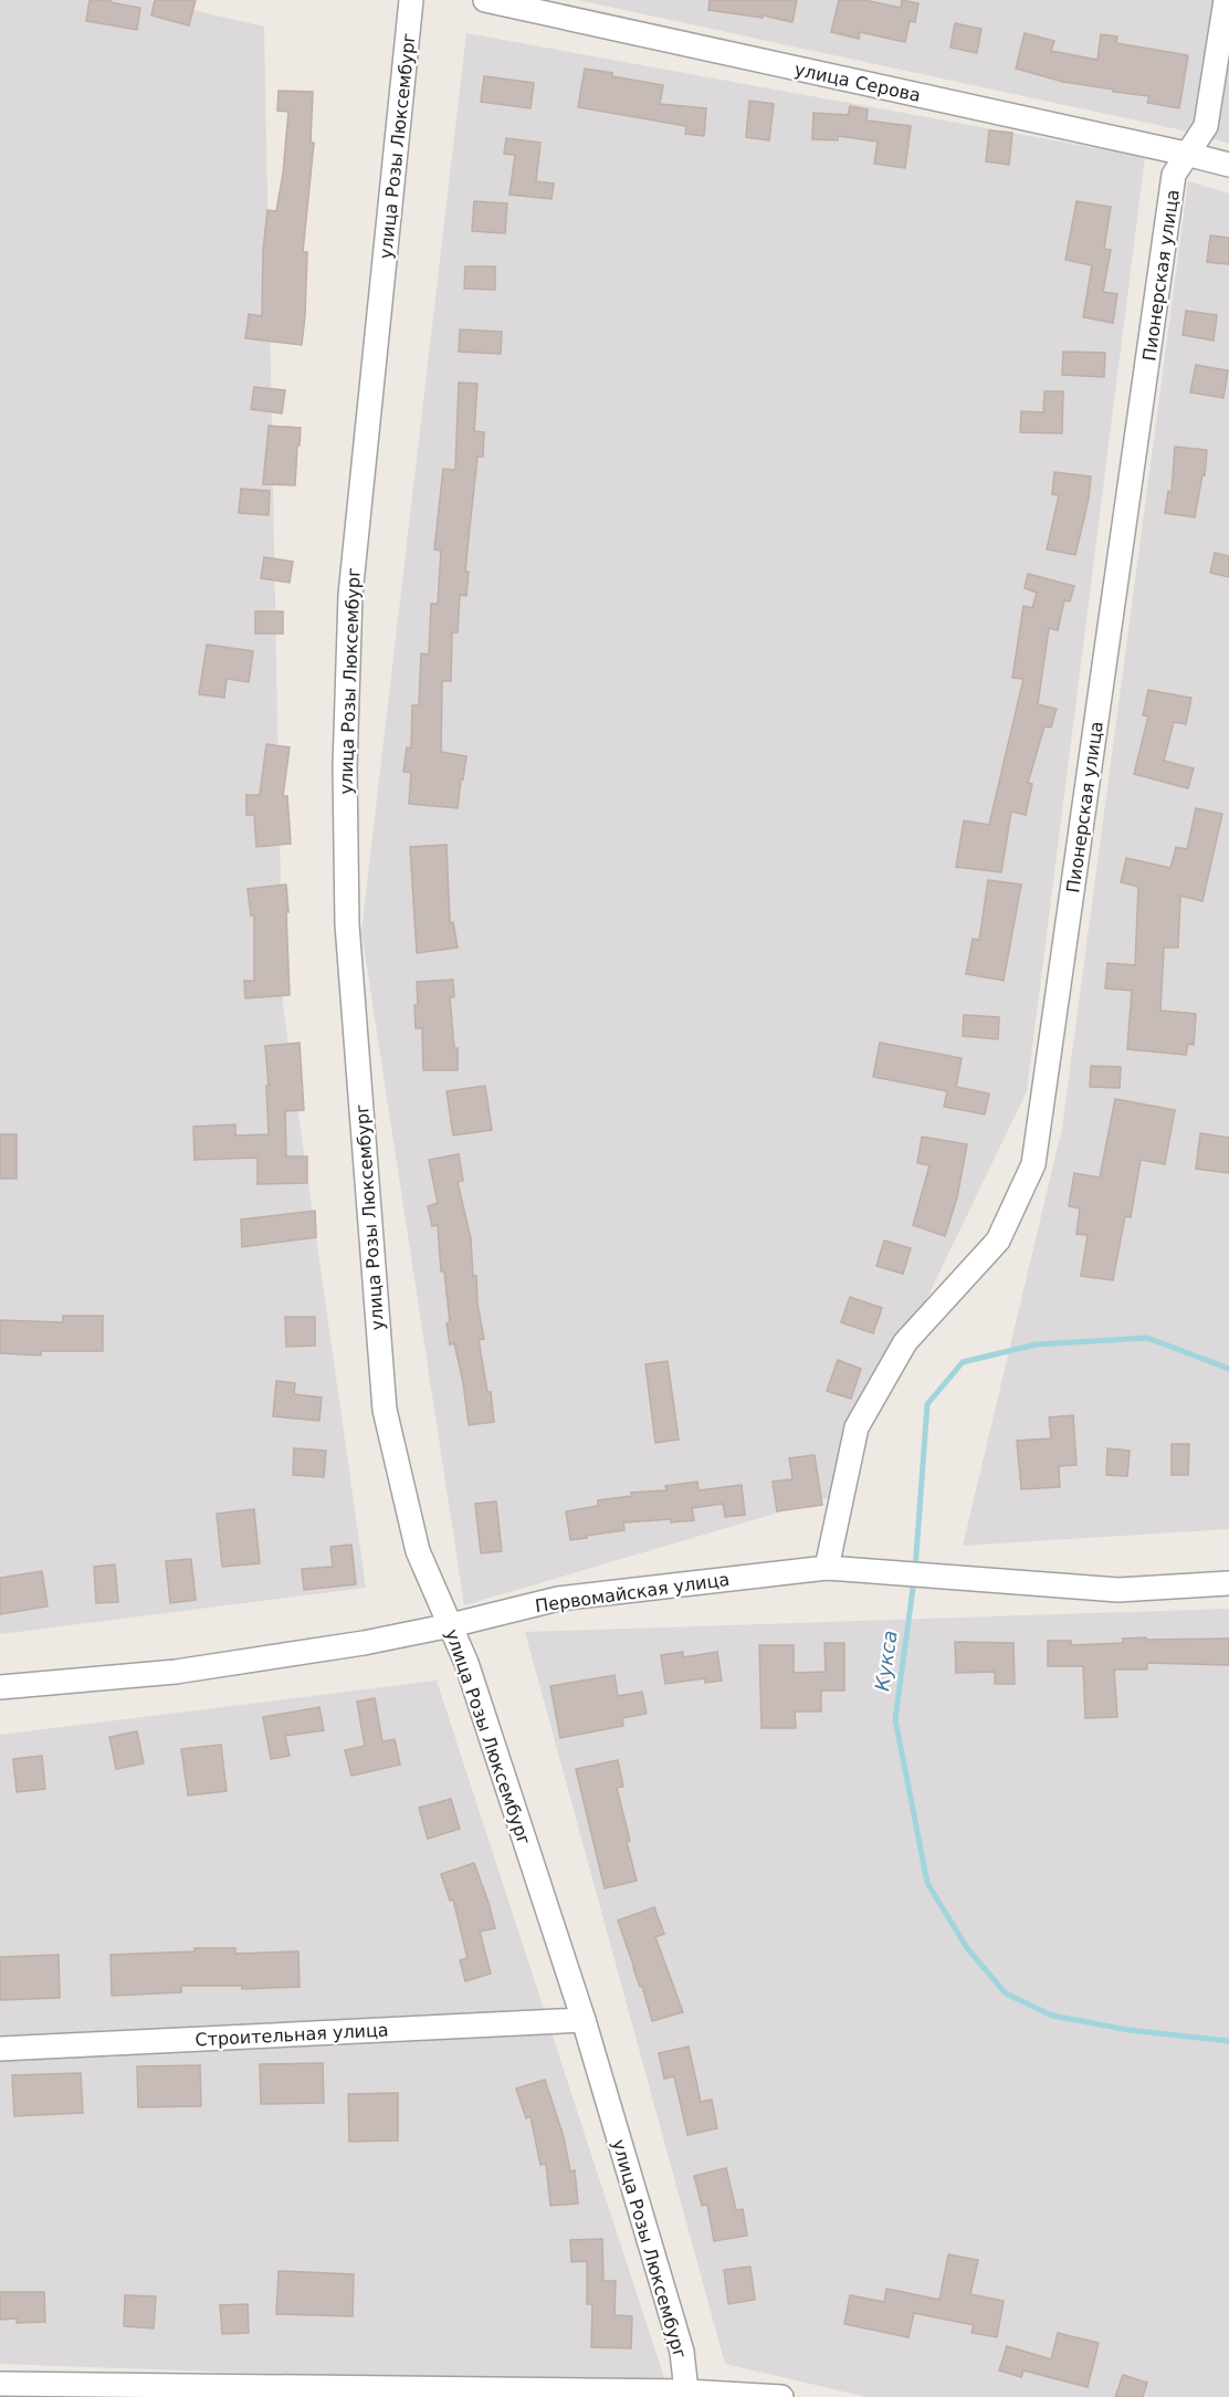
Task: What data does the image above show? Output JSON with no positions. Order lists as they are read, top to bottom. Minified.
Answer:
{"streets":{"street":["улица Серова","улица Розы Люксембург","Пионерская улица","Первомайская улица","Строительная улица"]},"crossings":[["улица Серова","Пионерская улица"],["улица Розы Люксембург","Первомайская улица"],["улица Розы Люксембург","Строительная улица"],["Пионерская улица","Первомайская улица"]],"water":["Кукса"]}
